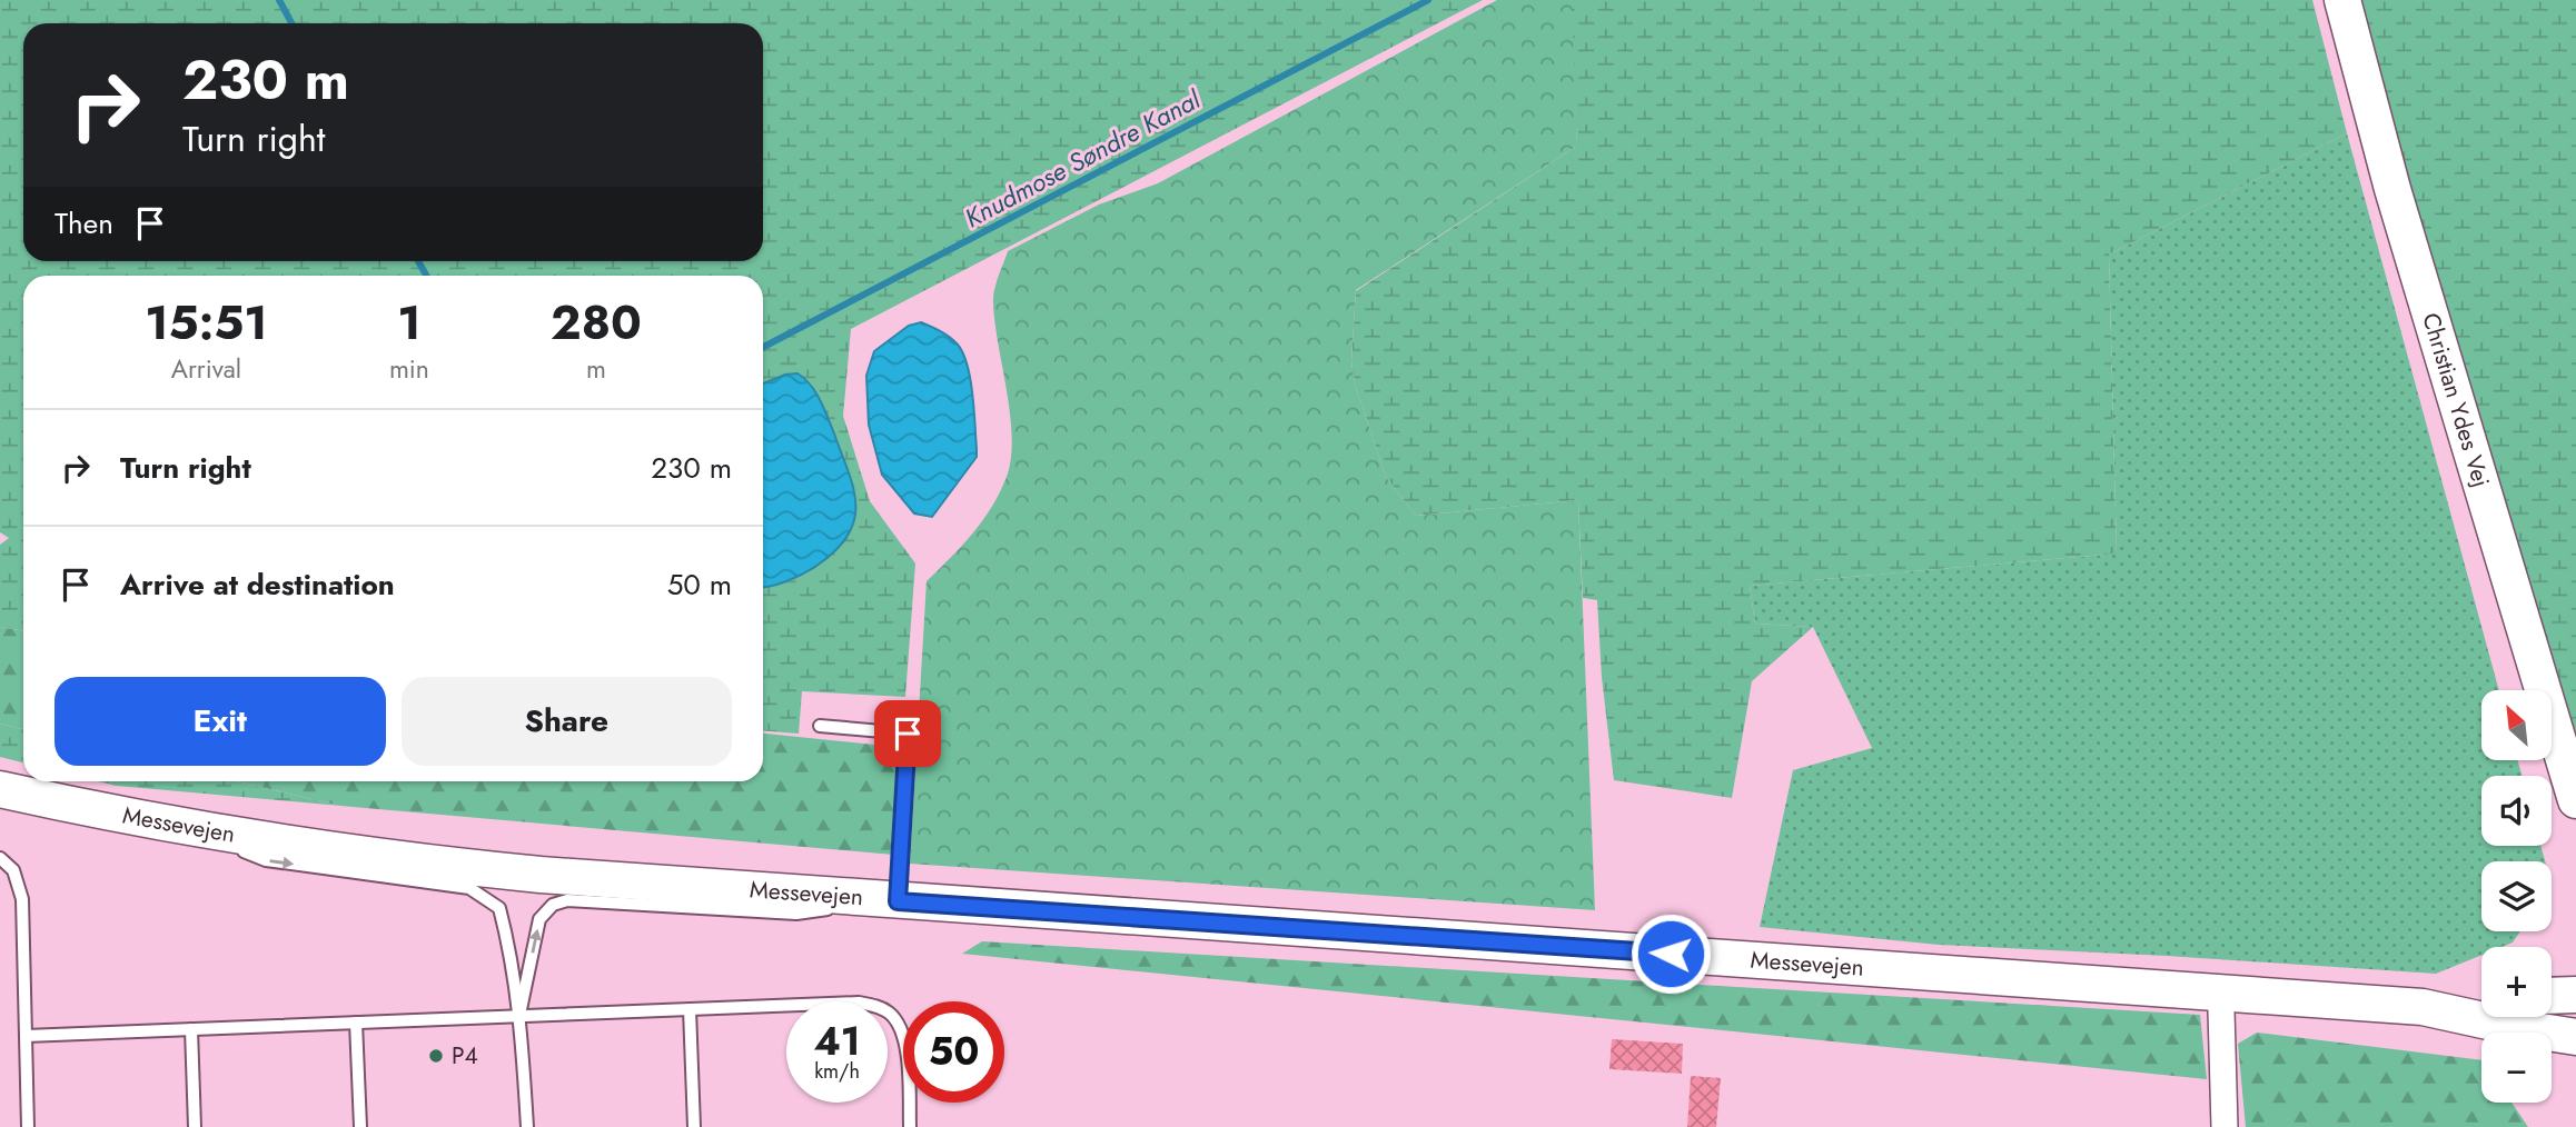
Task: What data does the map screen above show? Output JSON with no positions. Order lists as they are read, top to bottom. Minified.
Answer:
{"streets":{"main road":["Christian Ydes Vej","Messevejen"]},"water":["Knudmose Søndre Kanal"],"places":["P4"],"north":"top left","page":{"turn":["230 m","Turn right"],"then":"Then","eta":["15:51","Arrival","1","min","280","m"],"list":[{"name":"Turn right","value":"230 m"},{"name":"Arrive at destination","value":"50 m"}],"buttons":["Exit","Share"],"map_buttons":["+","−"],"speed":"41 km/h","limit":"50"}}
